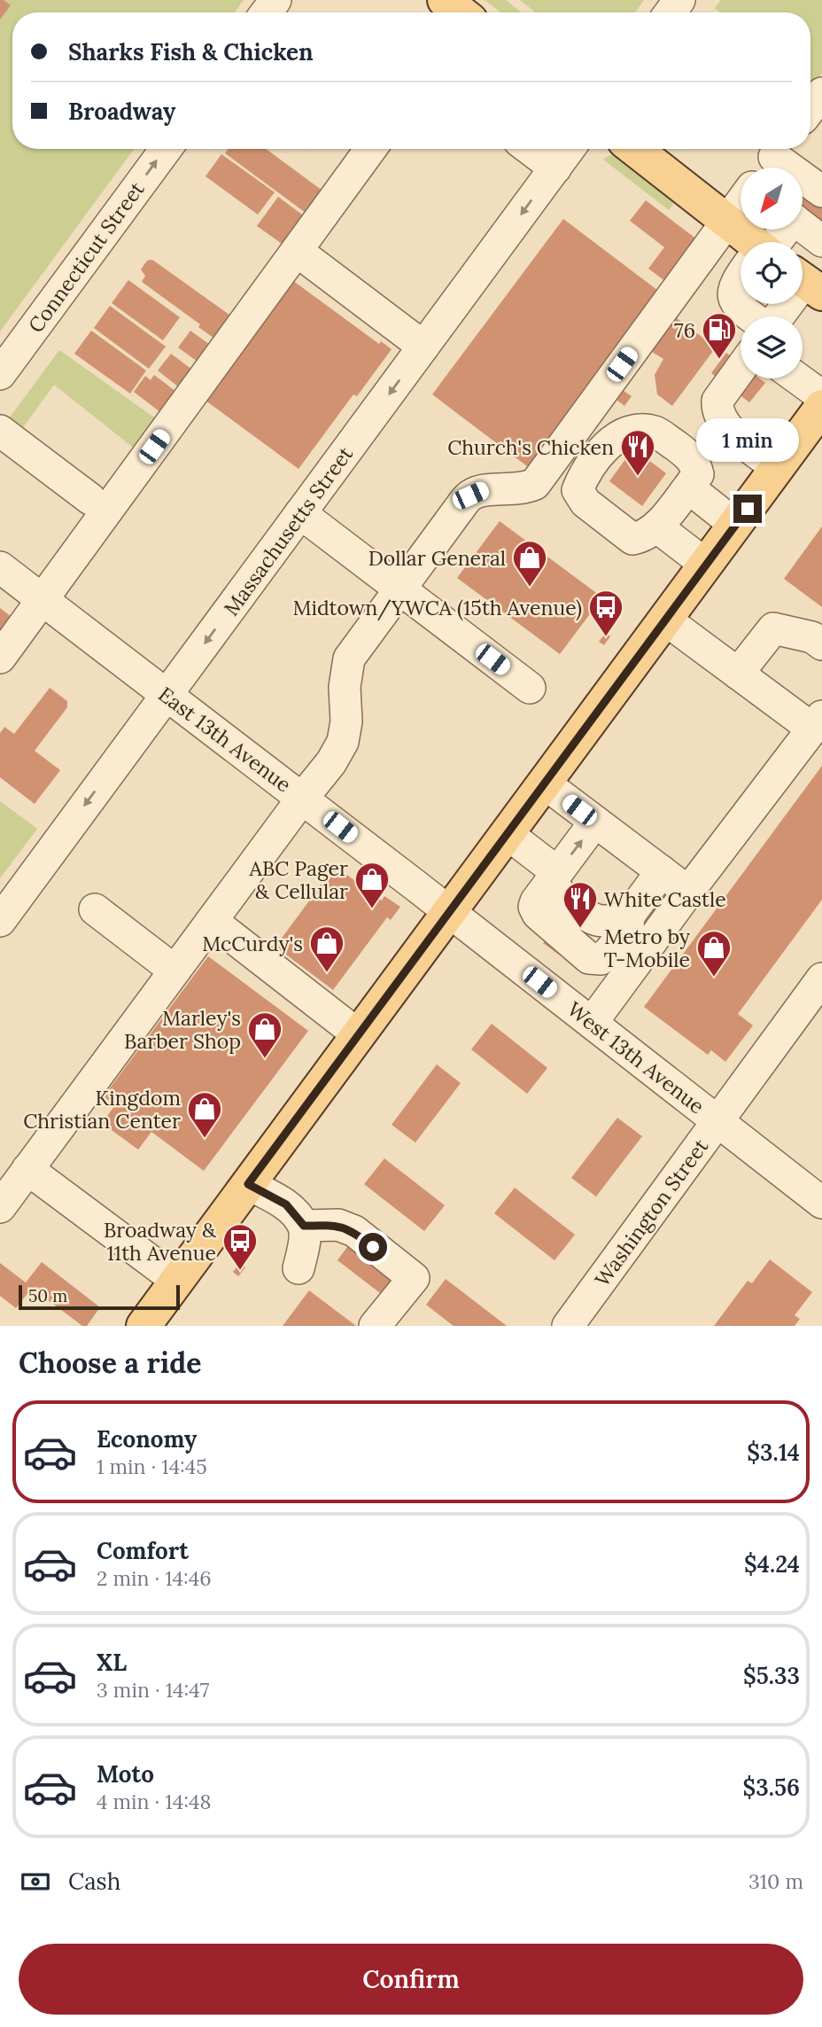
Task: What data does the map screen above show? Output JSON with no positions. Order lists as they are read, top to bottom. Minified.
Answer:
{"streets":{"street":["Connecticut Street","Massachusetts Street","East 13th Avenue","West 13th Avenue","Washington Street"]},"crossings":[["Massachusetts Street","East 13th Avenue"],["East 13th Avenue","West 13th Avenue"],["West 13th Avenue","Washington Street"]],"places":{"fuel station":["76"],"restaurant":["Church's Chicken","White Castle"],"shop":["Dollar General","ABC Pager & Cellular","McCurdy's","Metro by T-Mobile","Marley's Barber Shop","Kingdom Christian Center"],"bus stop":["Midtown/YWCA (15th Avenue)","Broadway & 11th Avenue"]},"scale_bar":"50 m","north":"bottom left","page":{"banner":["Sharks Fish & Chicken","Broadway"],"bubble":"1 min","scale":"50 m","heading":"Choose a ride","list":[{"name":"Economy","note":"1 min · 14:45","value":"$3.14"},{"name":"Comfort","note":"2 min · 14:46","value":"$4.24"},{"name":"XL","note":"3 min · 14:47","value":"$5.33"},{"name":"Moto","note":"4 min · 14:48","value":"$3.56"}],"pay":["Cash","310 m"],"buttons":"Confirm"}}
